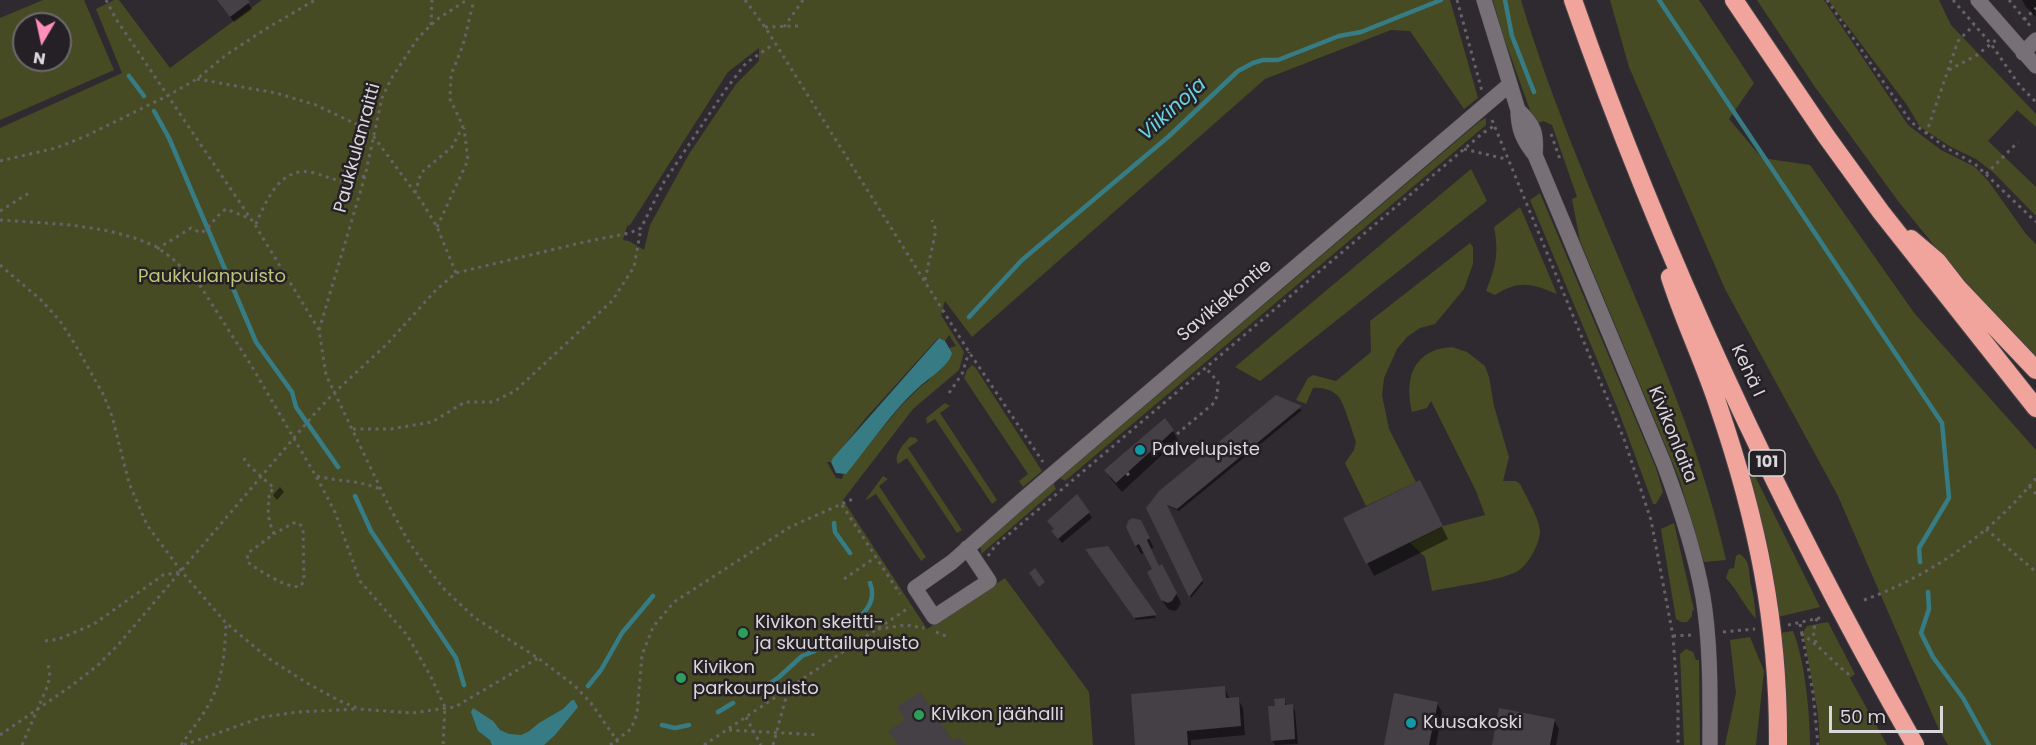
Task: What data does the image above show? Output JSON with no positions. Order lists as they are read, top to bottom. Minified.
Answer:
{"streets":{"highway":["Kehä I","101"],"street":["Savikiekontie","Kivikonlaita"],"path":["Paukkulanraitti"]},"crossings":[["Savikiekontie","Kivikonlaita"]],"water":["Viikinoja"],"parks":["Paukkulanpuisto"],"places":["Palvelupiste","Kivikon skeitti- ja skuuttailupuisto","Kivikon parkourpuisto","Kivikon jäähalli","Kuusakoski"],"scale_bar":"50 m","north":"bottom"}
